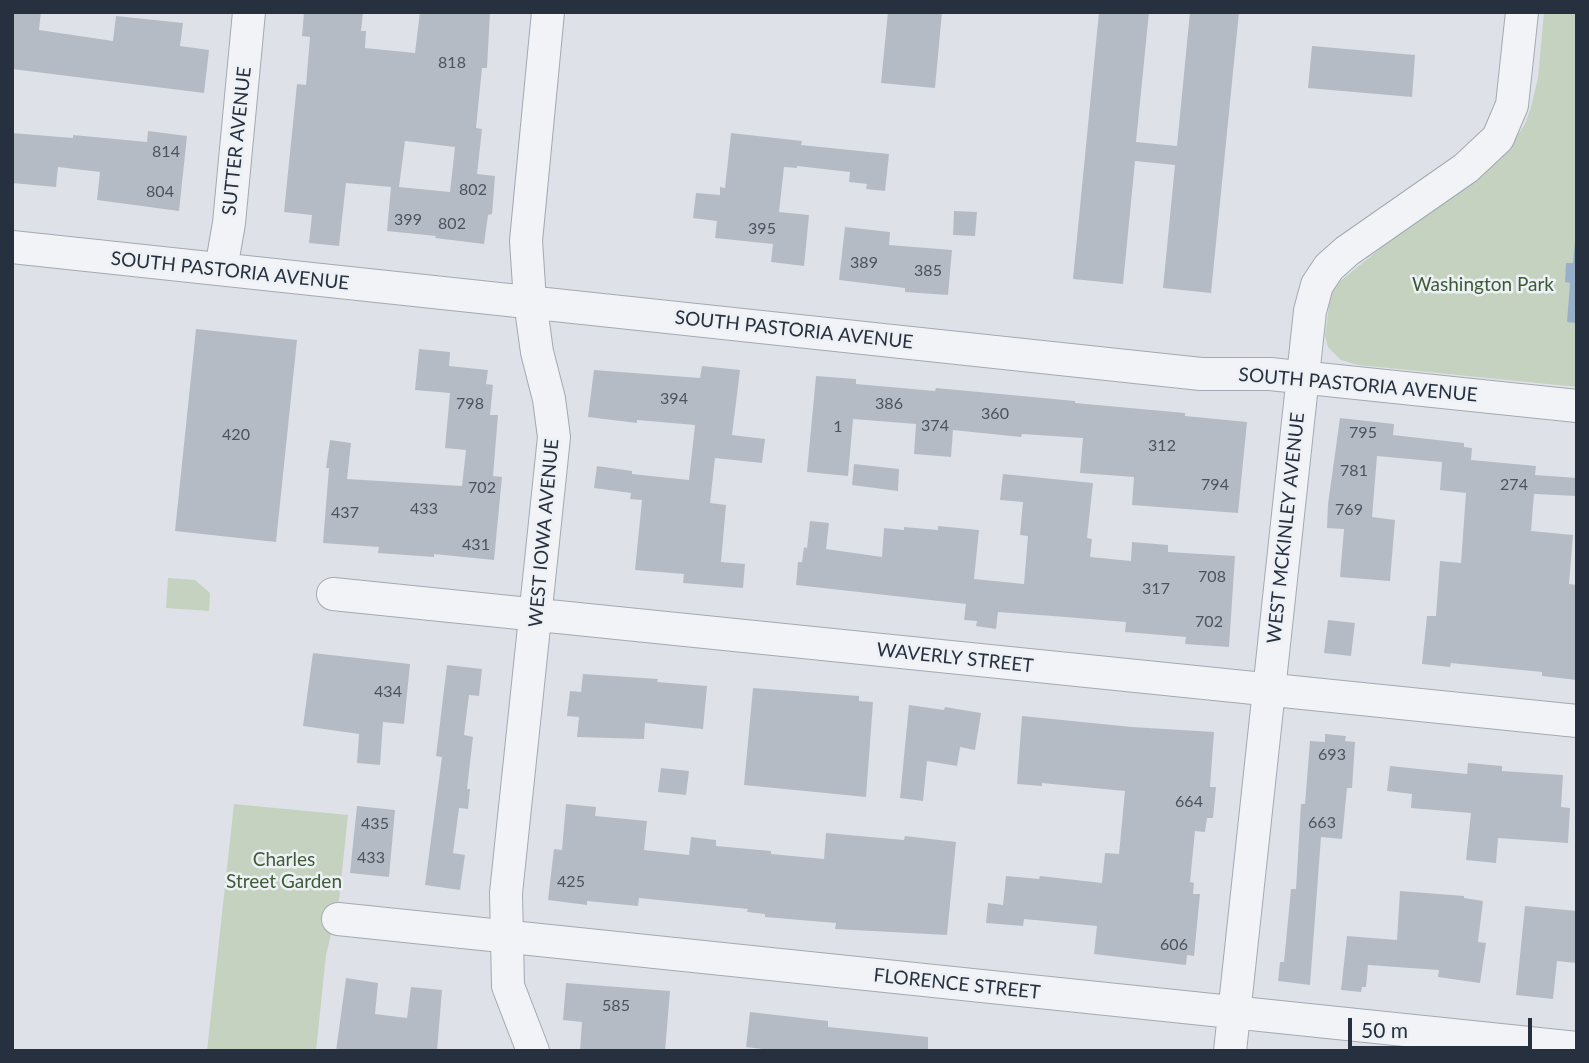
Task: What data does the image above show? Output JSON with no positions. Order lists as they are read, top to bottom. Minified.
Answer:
{"streets":{"street":["SUTTER AVENUE","SOUTH PASTORIA AVENUE","WEST MCKINLEY AVENUE","WEST IOWA AVENUE","WAVERLY STREET","FLORENCE STREET"]},"crossings":[["SUTTER AVENUE","SOUTH PASTORIA AVENUE"],["SOUTH PASTORIA AVENUE","WEST MCKINLEY AVENUE"],["SOUTH PASTORIA AVENUE","WEST IOWA AVENUE"],["WEST MCKINLEY AVENUE","WAVERLY STREET"],["WEST MCKINLEY AVENUE","FLORENCE STREET"],["WEST IOWA AVENUE","WAVERLY STREET"],["WEST IOWA AVENUE","FLORENCE STREET"]],"parks":["Washington Park","Charles Street Garden"],"house_numbers":["818","814","802","804","399","802","395","389","385","394","798","386","360","374","1","795","420","312","781","794","274","702","433","769","437","431","708","317","702","434","693","664","663","435","433","425","606","585"],"scale_bar":"50 m"}
